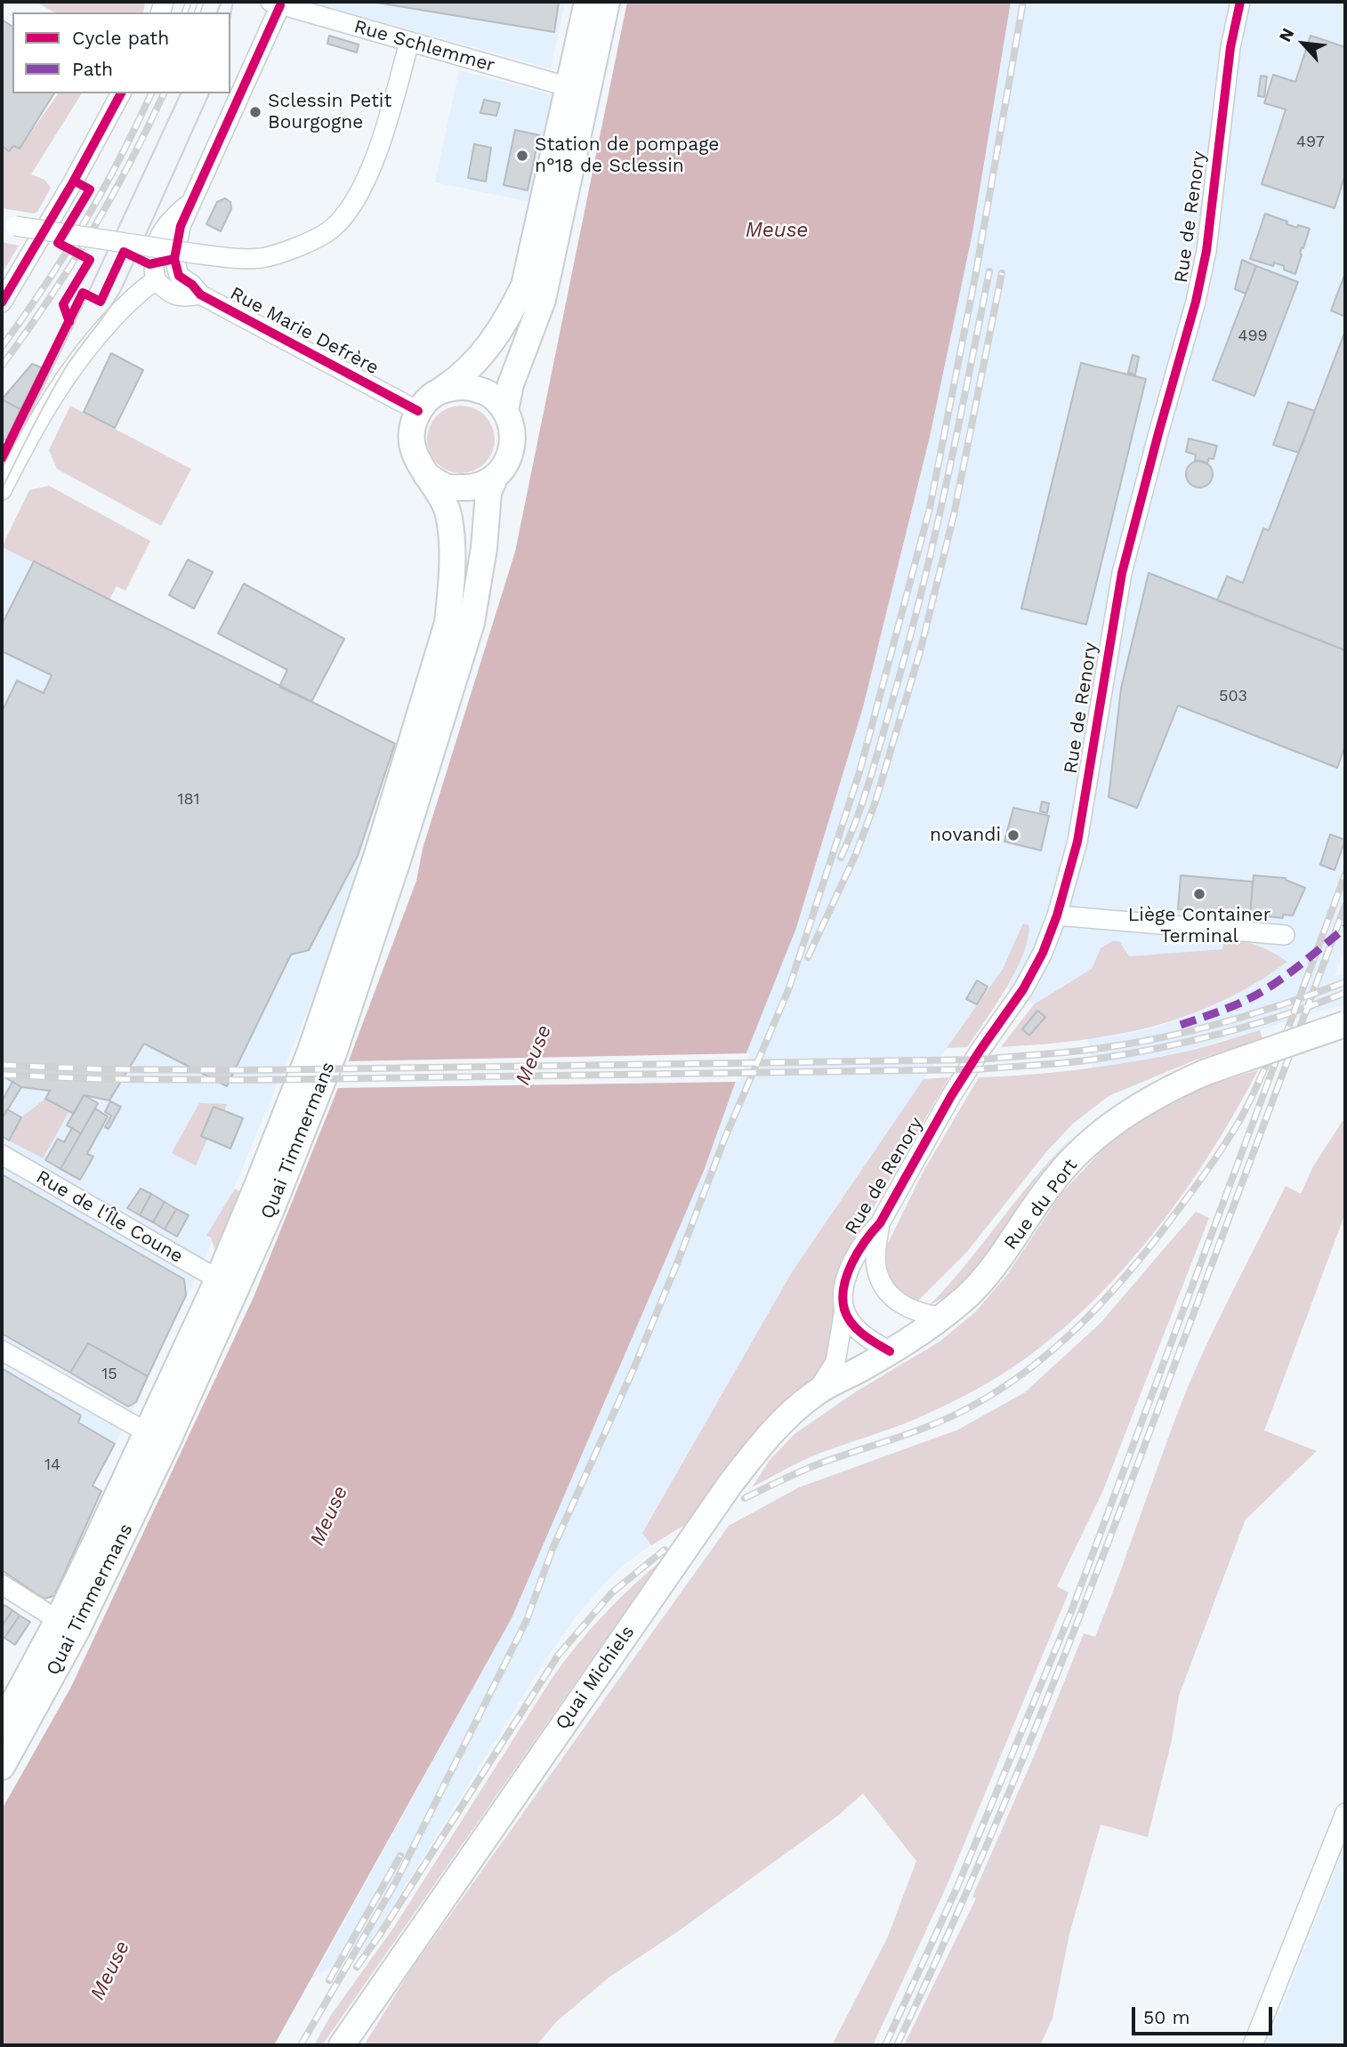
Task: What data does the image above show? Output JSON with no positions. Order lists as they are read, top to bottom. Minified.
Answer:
{"streets":{"main road":["Quai Timmermans","Rue du Port","Quai Michiels"],"street":["Rue Schlemmer","Rue de Renory","Rue Marie Defrère","Rue de l'Île Coune"]},"crossings":[["Rue de Renory","Rue du Port"],["Rue de Renory","Quai Michiels"],["Rue Marie Defrère","Quai Timmermans"],["Quai Timmermans","Rue de l'Île Coune"],["Rue du Port","Quai Michiels"]],"water":["Meuse"],"places":["Sclessin Petit Bourgogne","Station de pompage n°18 de Sclessin","novandi","Liège Container Terminal"],"house_numbers":["497","499","503","181","15","14"],"legend":["Cycle path","Path"],"scale_bar":"50 m","north":"top left"}
